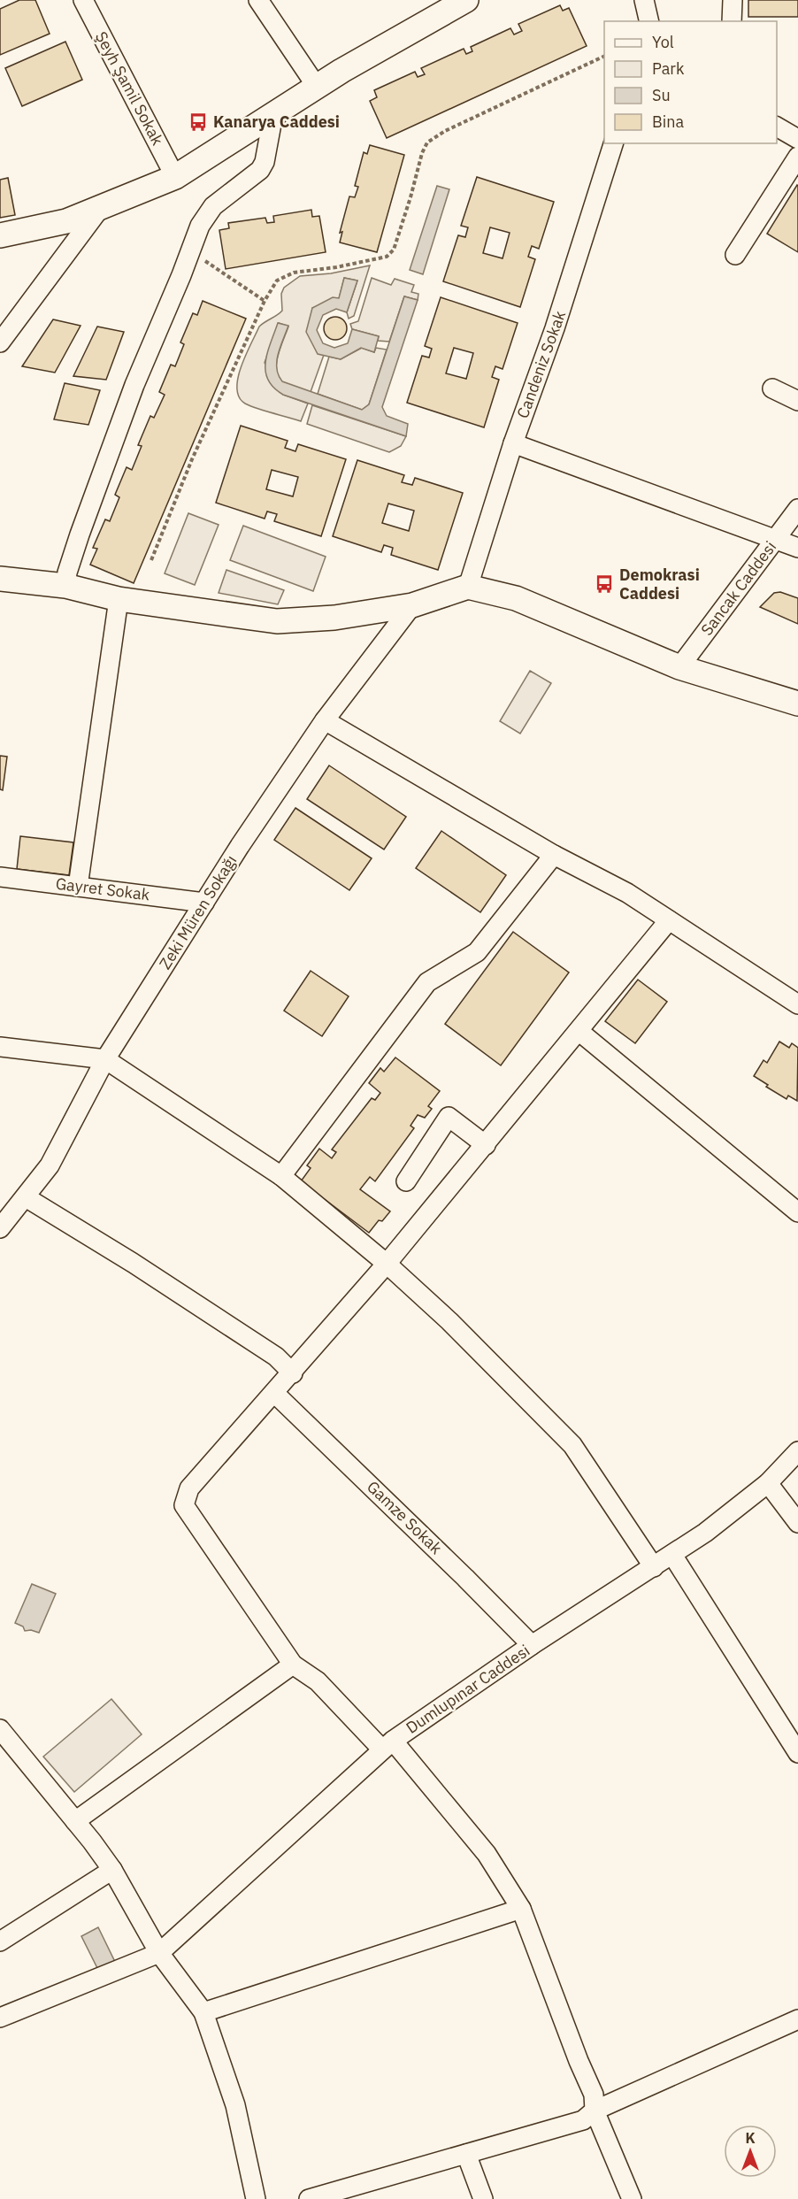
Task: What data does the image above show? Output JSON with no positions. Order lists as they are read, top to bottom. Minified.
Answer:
{"streets":{"street":["Şeyh Şamil Sokak","Candeniz Sokak","Sancak Caddesi","Gayret Sokak","Zeki Müren Sokağı","Gamze Sokak","Dumlupınar Caddesi"]},"crossings":[["Gayret Sokak","Zeki Müren Sokağı"],["Gamze Sokak","Dumlupınar Caddesi"]],"places":{"bus stop":["Kanarya Caddesi","Demokrasi Caddesi"]},"legend":["Yol","Park","Su","Bina"],"north":"top"}
